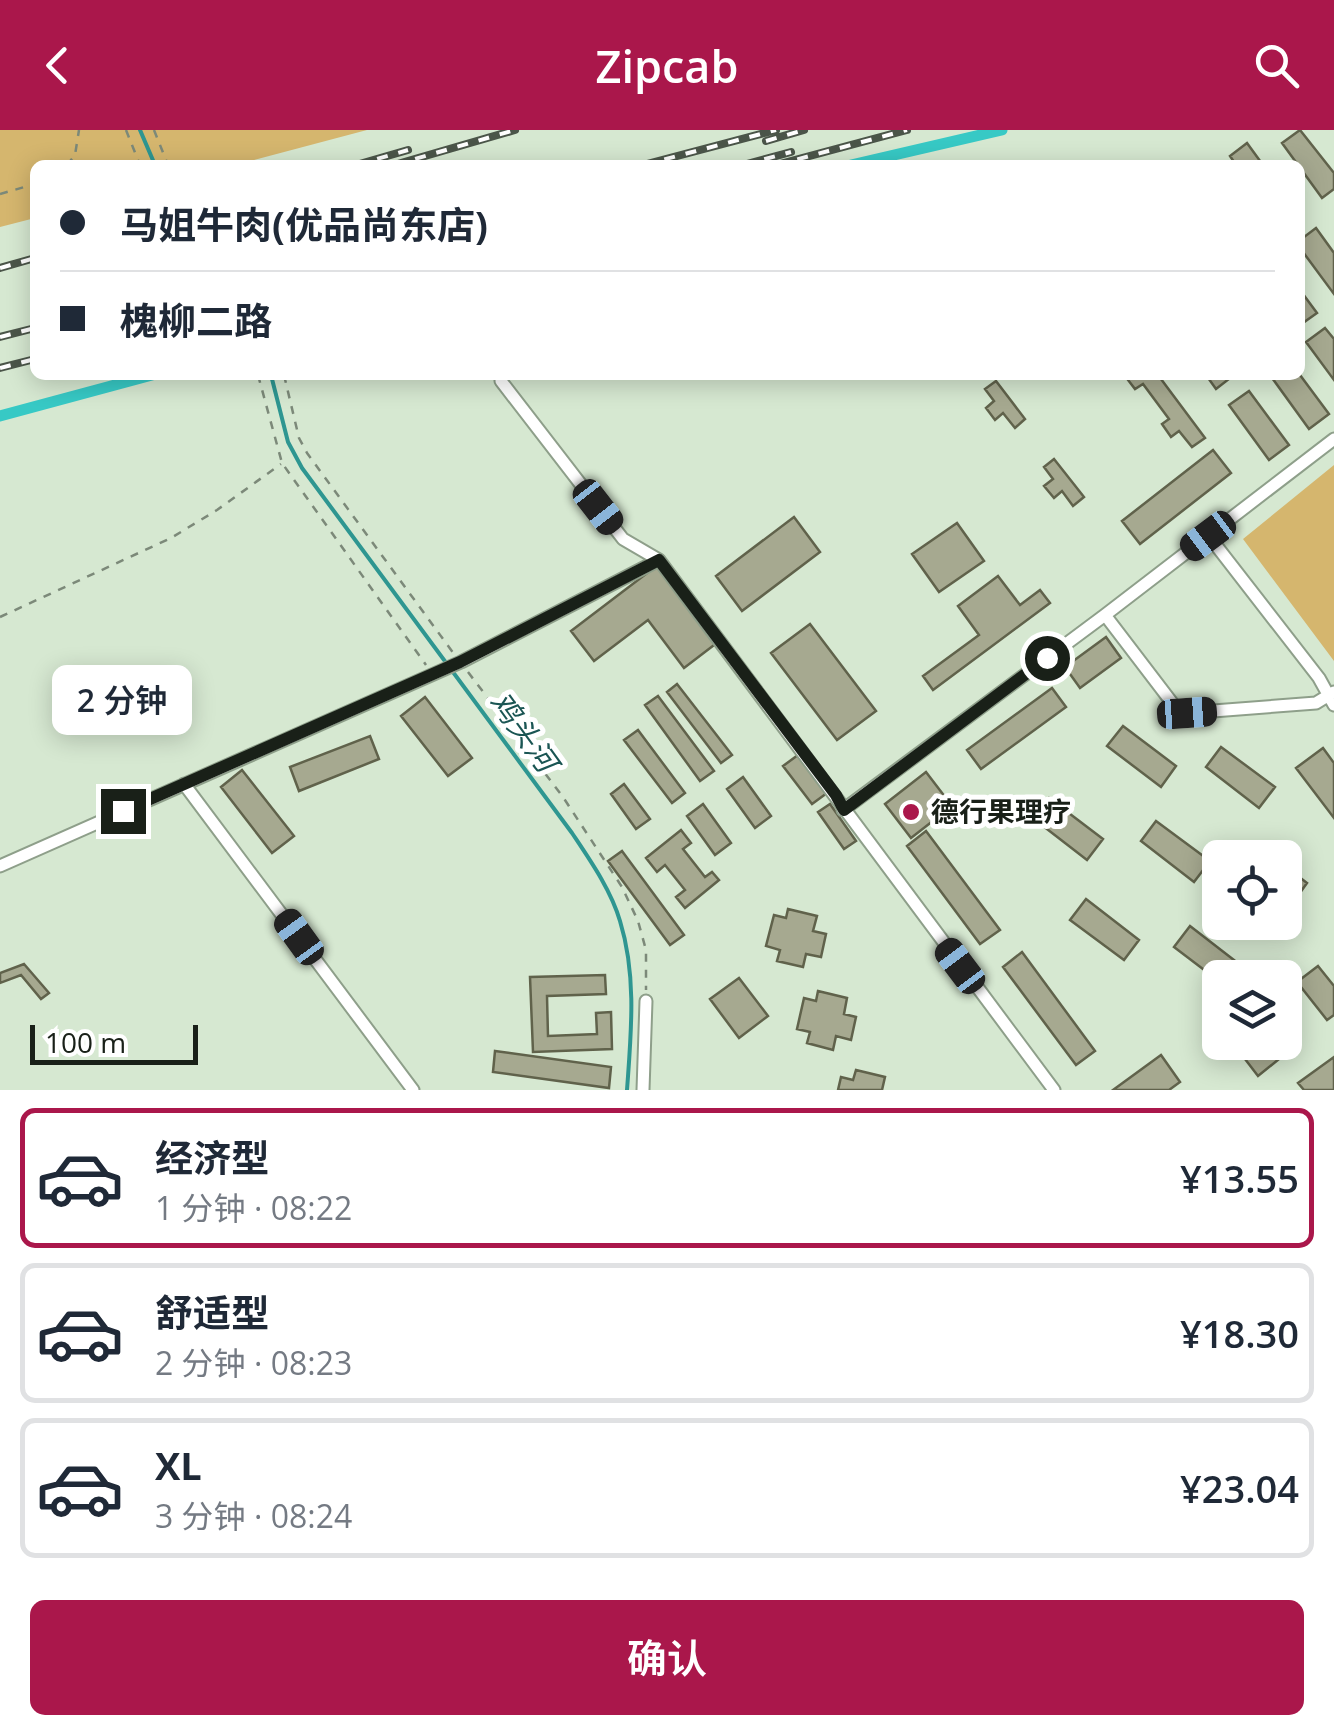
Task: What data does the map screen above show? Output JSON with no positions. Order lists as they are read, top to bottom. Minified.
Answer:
{"water":["鸡头河"],"places":["德行果理疗"],"scale_bar":"100 m","page":{"header":"Zipcab","banner":["马姐牛肉(优品尚东店)","槐柳二路"],"bubble":"2 分钟","scale":"100 m","list":[{"name":"经济型","note":"1 分钟 · 08:22","value":"¥13.55"},{"name":"舒适型","note":"2 分钟 · 08:23","value":"¥18.30"},{"name":"XL","note":"3 分钟 · 08:24","value":"¥23.04"}],"buttons":"确认"}}
